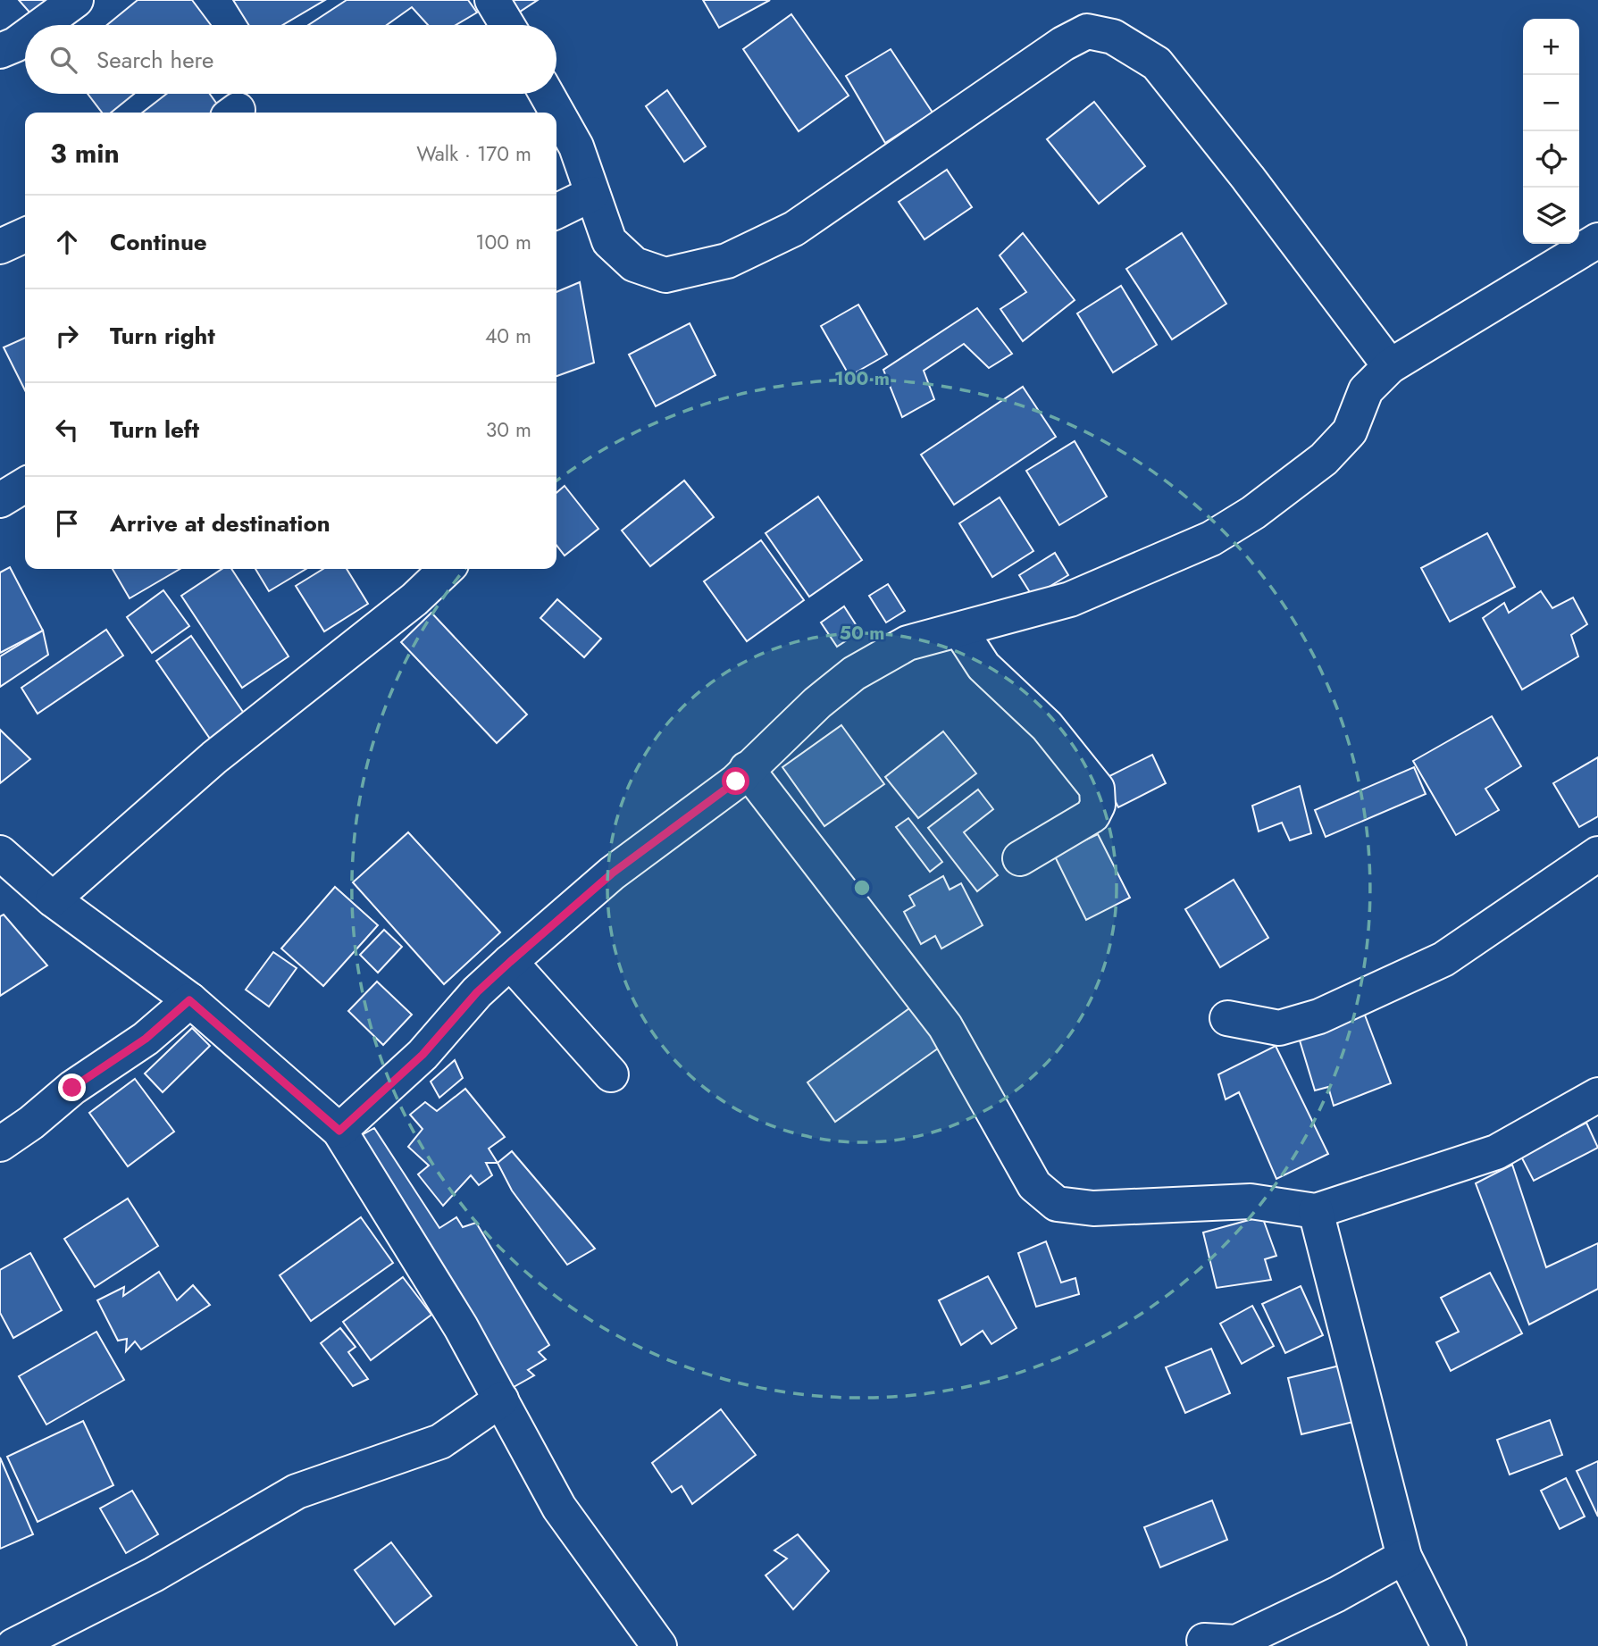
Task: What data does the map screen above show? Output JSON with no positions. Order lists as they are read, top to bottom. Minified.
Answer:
{"page":{"map_buttons":["+","−"],"search":"Search here","heading":["3 min","Walk · 170 m"],"list":[["Continue","100 m"],["Turn right","40 m"],["Turn left","30 m"],"Arrive at destination"]},"rings":["100 m","50 m"]}
